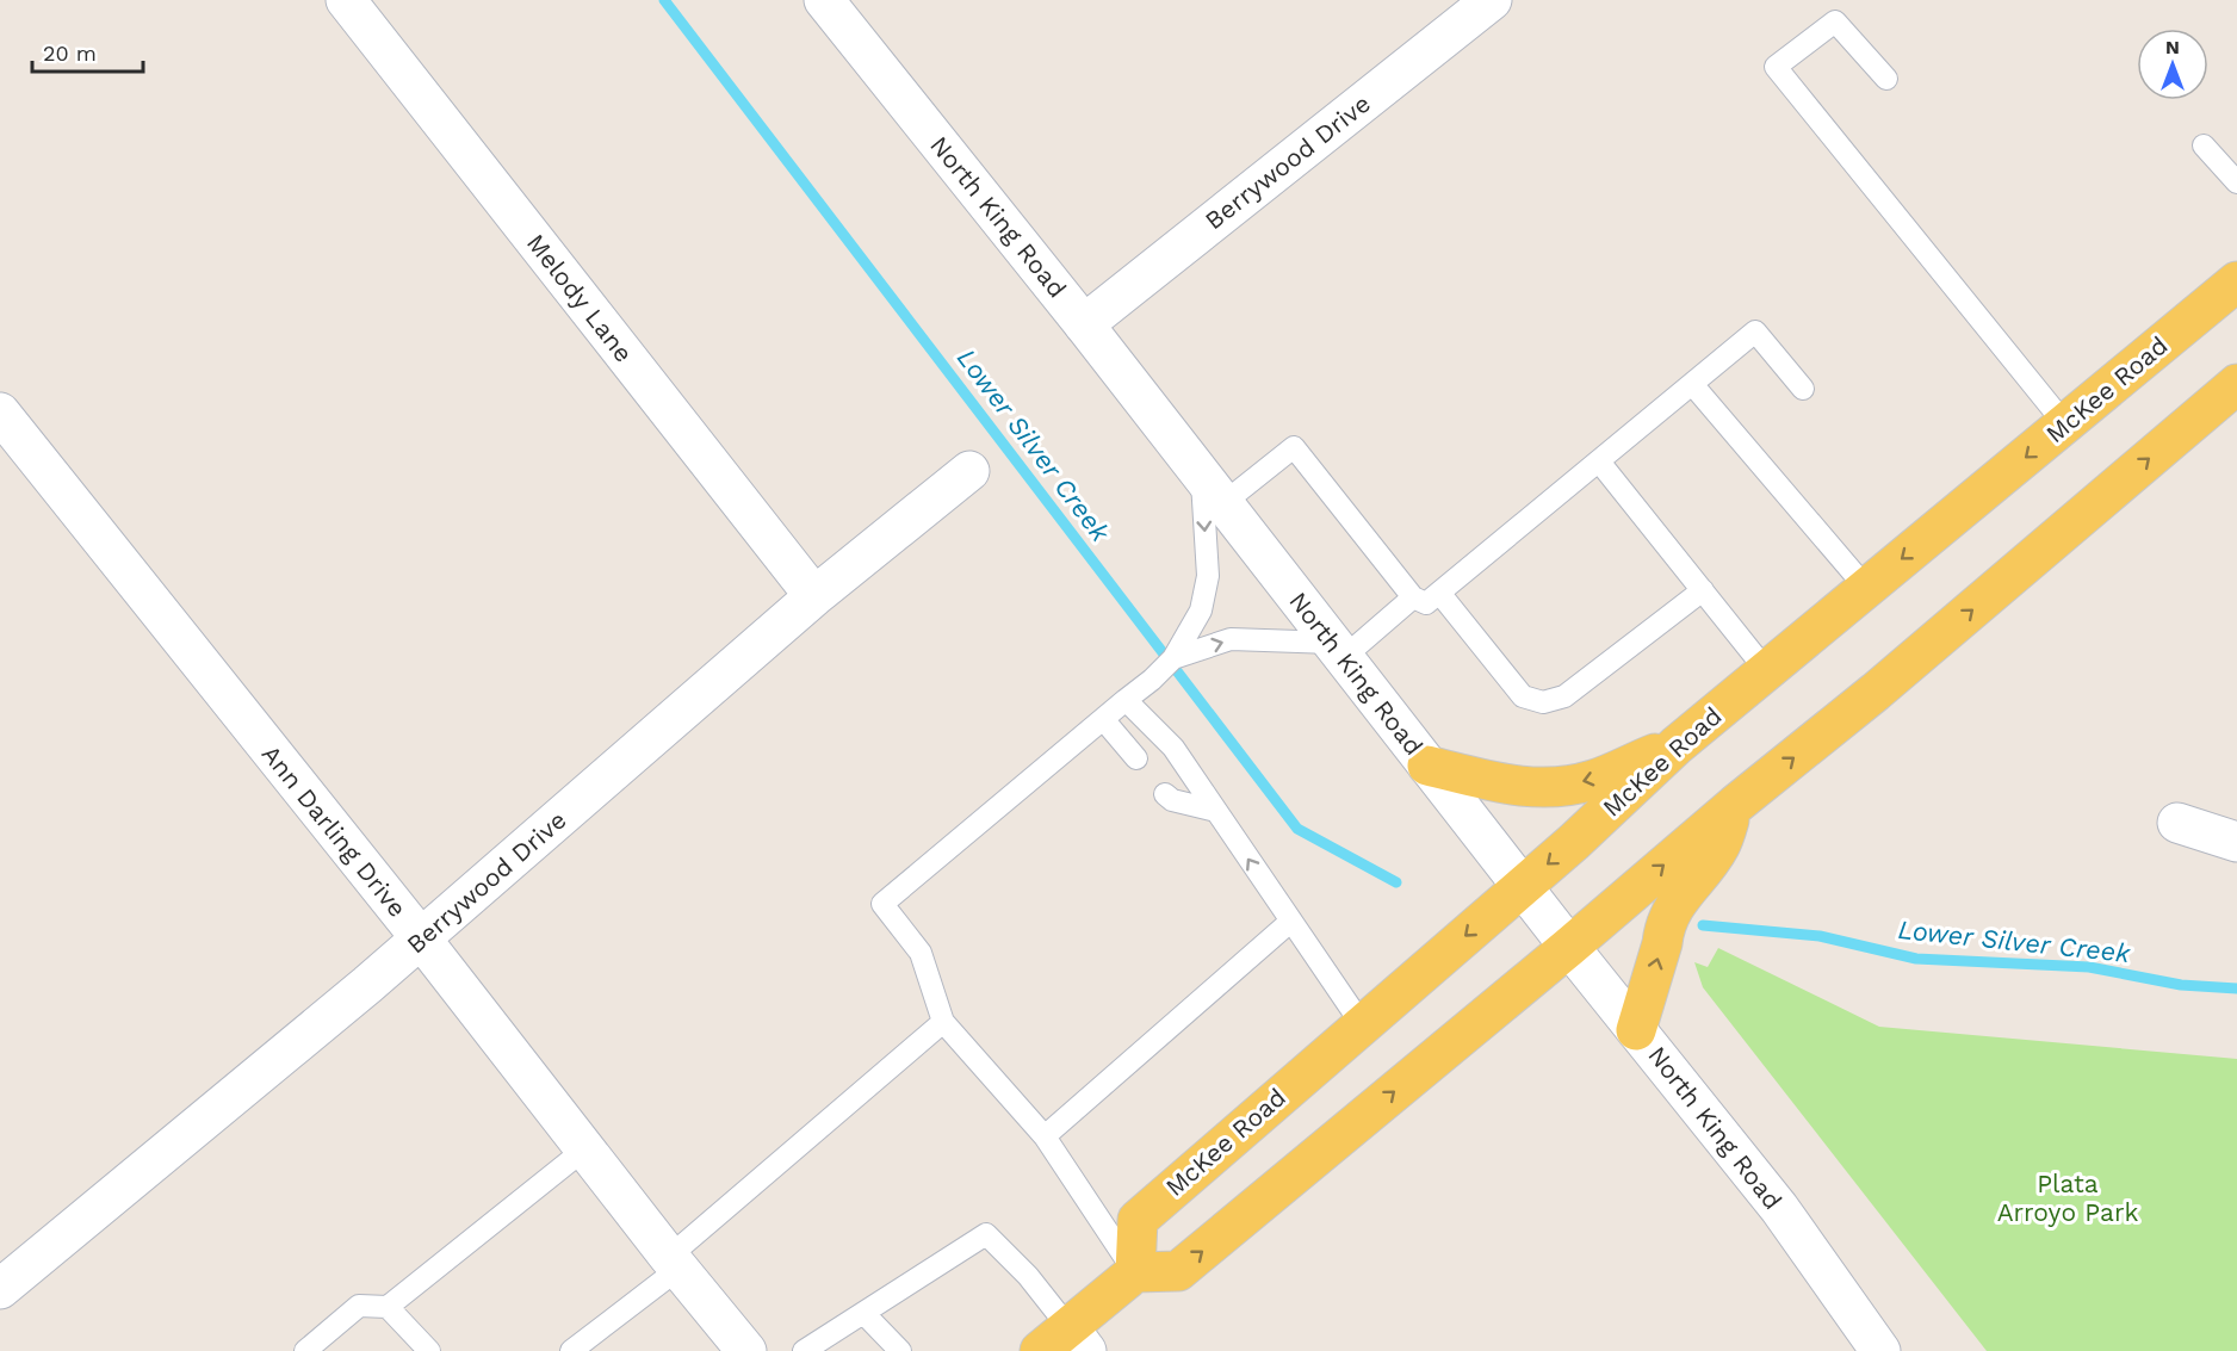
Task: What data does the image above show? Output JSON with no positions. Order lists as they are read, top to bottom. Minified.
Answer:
{"streets":{"main road":["McKee Road"],"street":["Berrywood Drive","North King Road","Melody Lane","Ann Darling Drive"]},"crossings":[["Berrywood Drive","North King Road"],["Berrywood Drive","Melody Lane"],["Berrywood Drive","Ann Darling Drive"],["North King Road","McKee Road"]],"water":["Lower Silver Creek"],"parks":["Plata Arroyo Park"],"scale_bar":"20 m","north":"top"}
